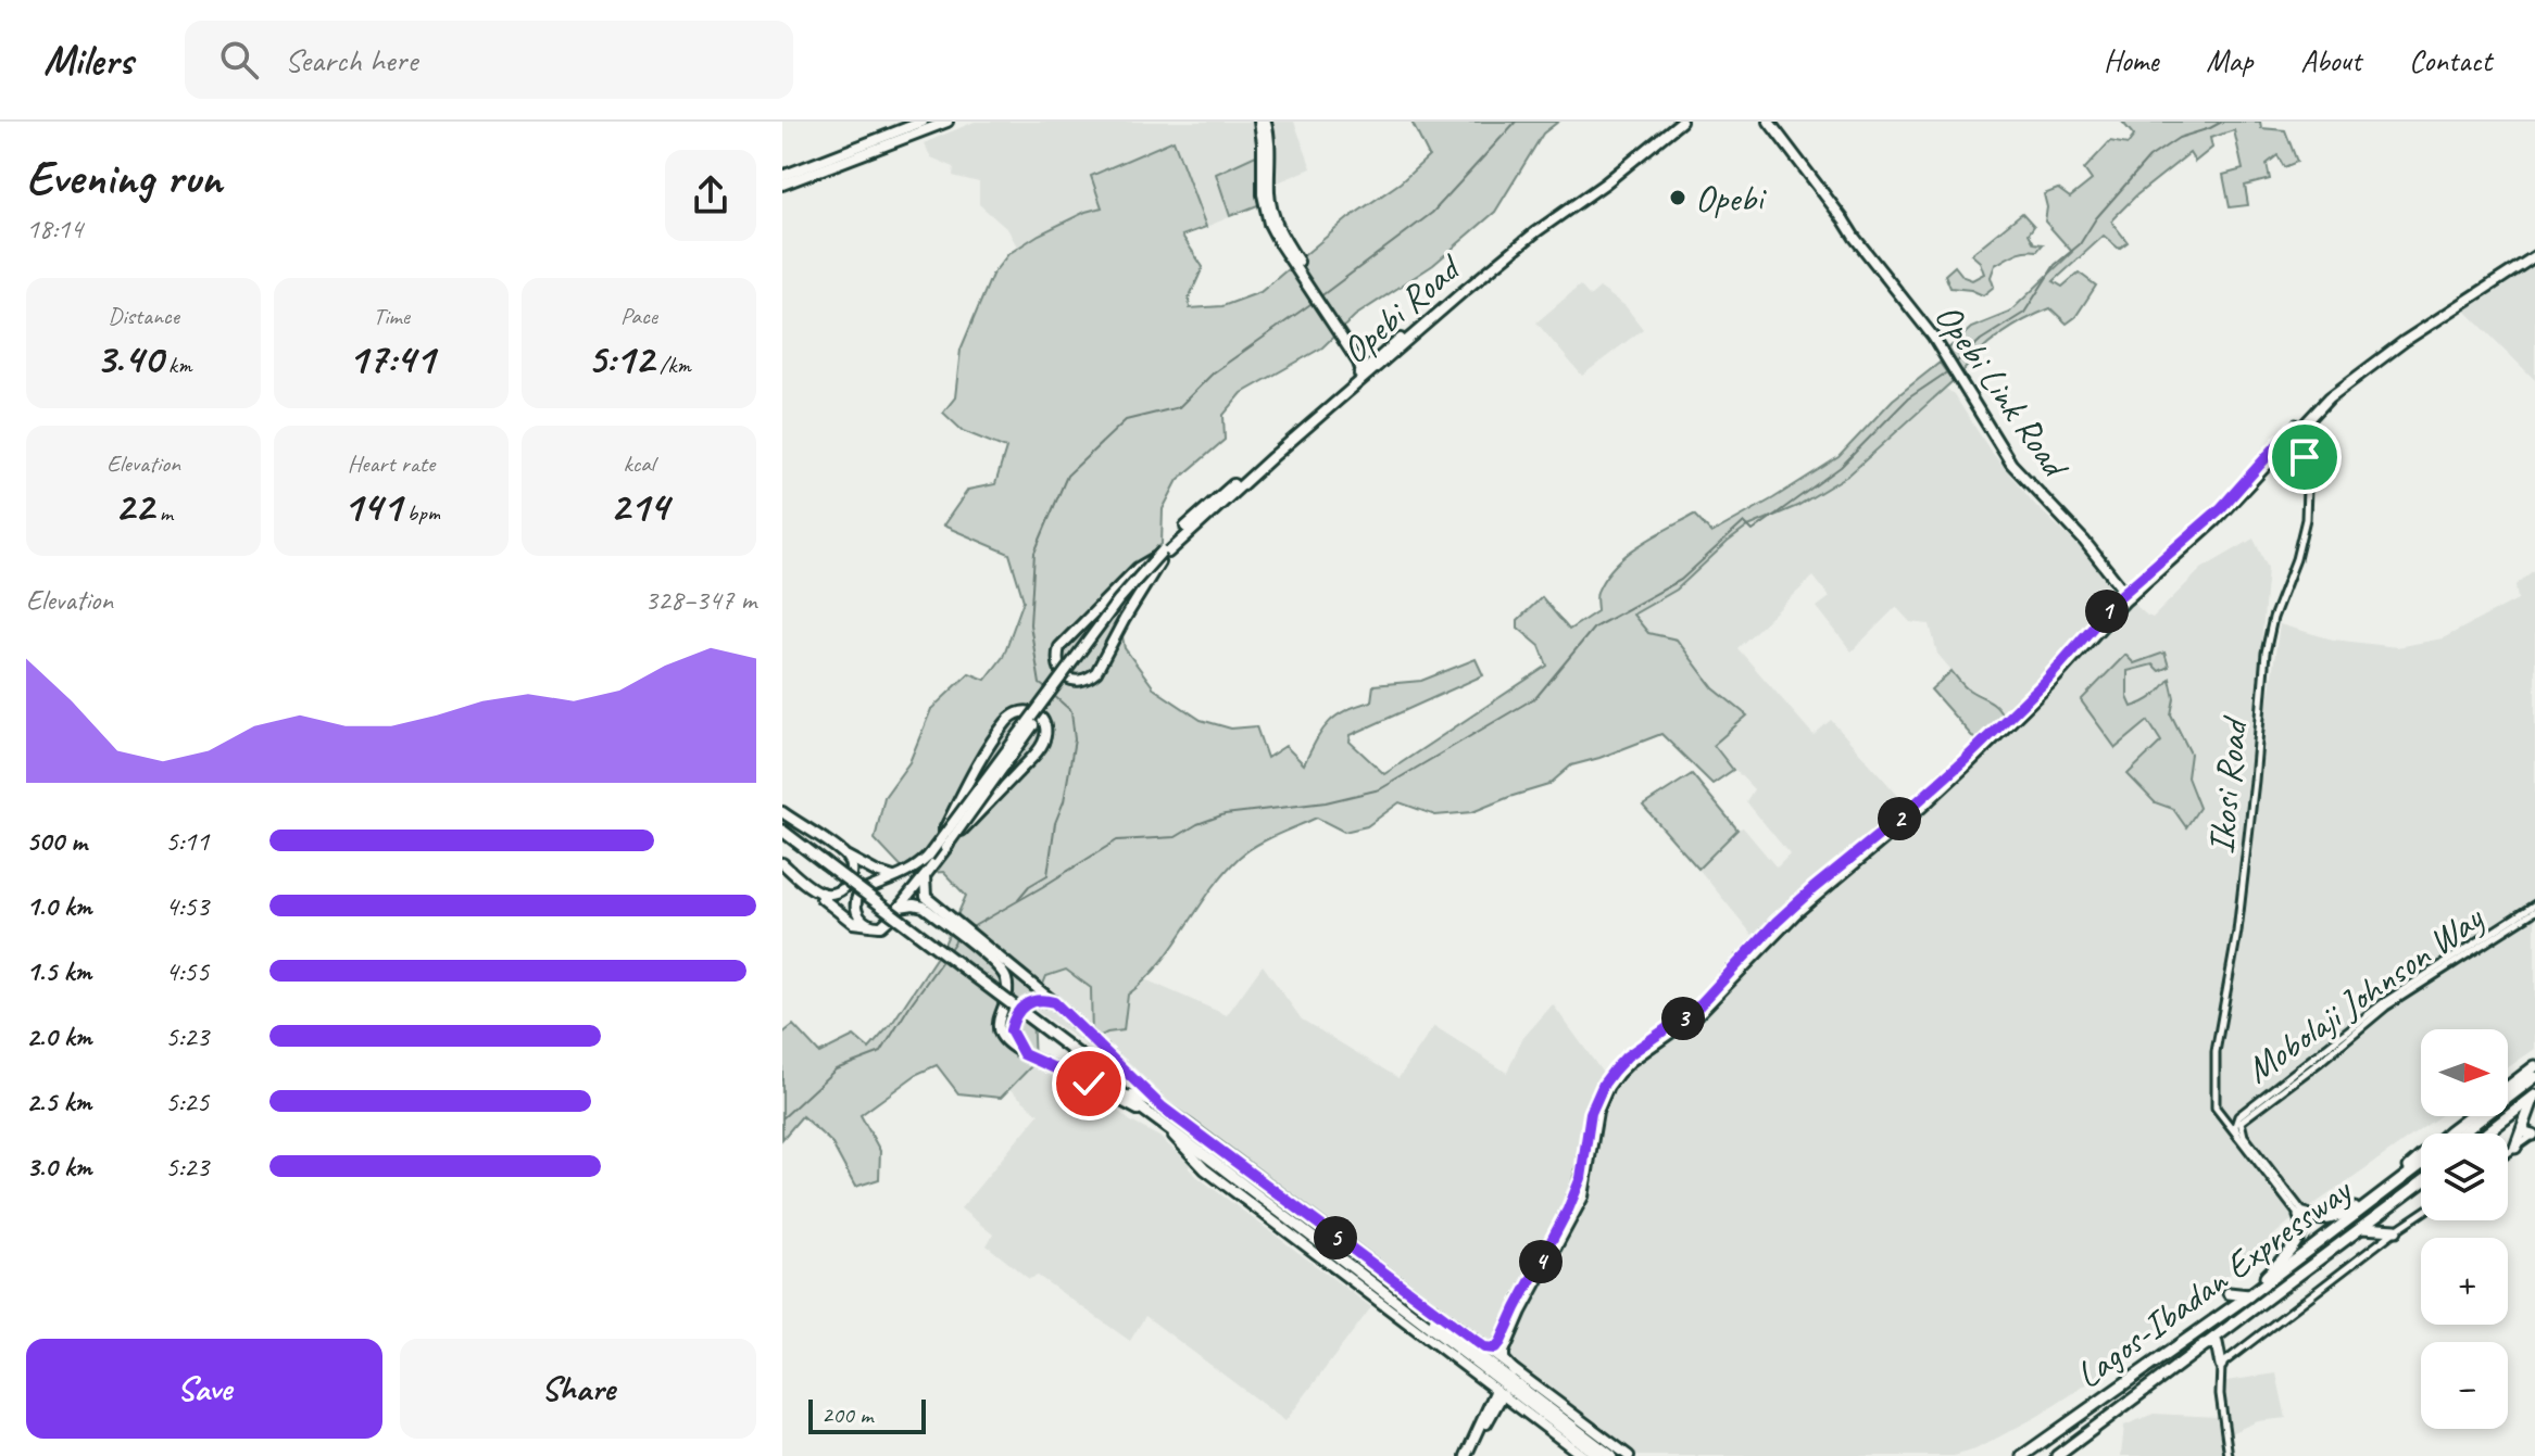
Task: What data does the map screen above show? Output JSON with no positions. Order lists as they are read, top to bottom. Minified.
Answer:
{"streets":{"highway":["Lagos-Ibadan Expressway"],"main road":["Opebi Road","Opebi Link Road"],"street":["Ikosi Road","Mobolaji Johnson Way"]},"places":["Opebi"],"scale_bar":"200 m","north":"right","page":{"header":"Milers","search":"Search here","nav":["Home","Map","About","Contact"],"heading":["Evening run","18:14"],"stats":[["Distance","3.40 km"],["Time","17:41"],["Pace","5:12 /km"],["Elevation","22 m"],["Heart rate","141 bpm"],["kcal","214"]],"chart":["Elevation","328–347 m"],"pins":["1","2","3","5","4"],"list":[{"name":"500 m","note":"5:11"},{"name":"1.0 km","note":"4:53"},{"name":"1.5 km","note":"4:55"},{"name":"2.0 km","note":"5:23"},{"name":"2.5 km","note":"5:25"},{"name":"3.0 km","note":"5:23"}],"map_buttons":["+","−"],"buttons":["Save","Share"],"scale":"200 m"}}
